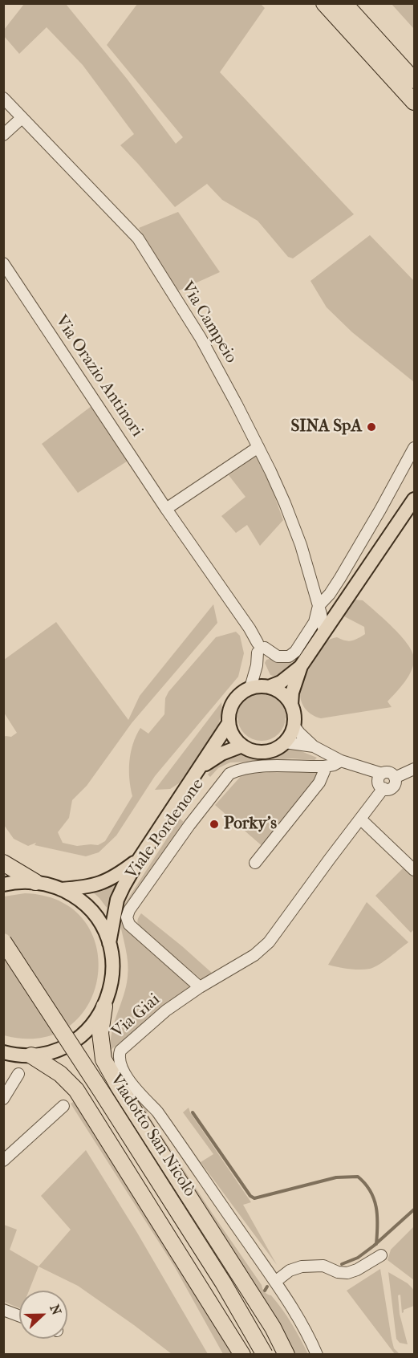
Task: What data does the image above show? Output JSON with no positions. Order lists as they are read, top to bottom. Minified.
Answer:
{"streets":{"highway":["Viadotto San Nicolò"],"main road":["Viale Pordenone"],"street":["Via Campeio","Via Orazio Antinori","Via Giai"]},"crossings":[["Viale Pordenone","Via Giai"]],"places":["SINA SpA","Porky's"],"north":"right"}
